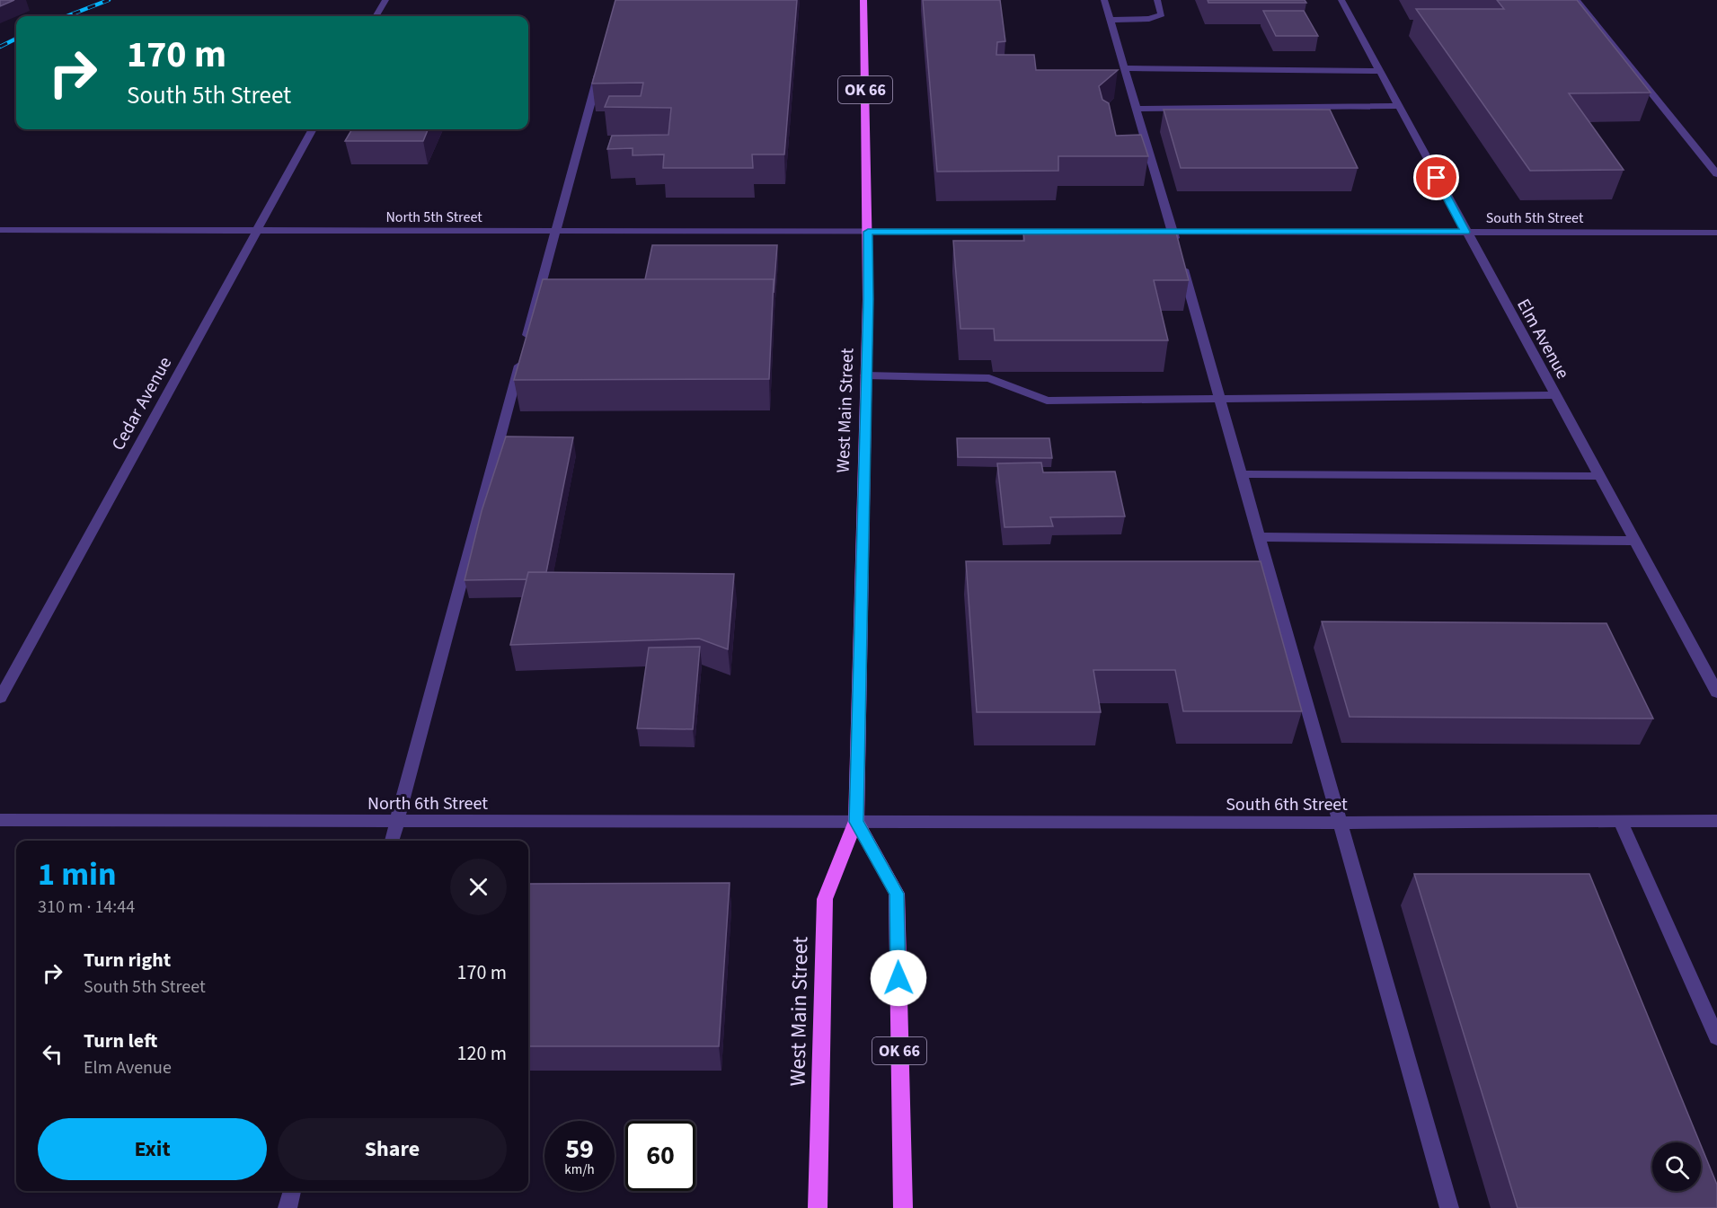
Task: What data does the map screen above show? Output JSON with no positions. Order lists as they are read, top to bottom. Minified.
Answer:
{"streets":{"main road":["OK 66","West Main Street"],"street":["North 5th Street","South 5th Street","Elm Avenue","Cedar Avenue","North 6th Street","South 6th Street"]},"crossings":[["OK 66","West Main Street"],["OK 66","North 6th Street"],["OK 66","South 6th Street"],["North 5th Street","South 5th Street"],["North 5th Street","Cedar Avenue"],["North 5th Street","West Main Street"],["South 5th Street","Elm Avenue"],["South 5th Street","West Main Street"],["West Main Street","North 6th Street"],["West Main Street","South 6th Street"],["North 6th Street","South 6th Street"]],"page":{"turn":["170 m","South 5th Street"],"heading":["1 min","310 m · 14:44"],"list":[{"name":"Turn right","note":"South 5th Street","value":"170 m"},{"name":"Turn left","note":"Elm Avenue","value":"120 m"}],"buttons":["Exit","Share"],"speed":"59 km/h","limit":"60"}}
